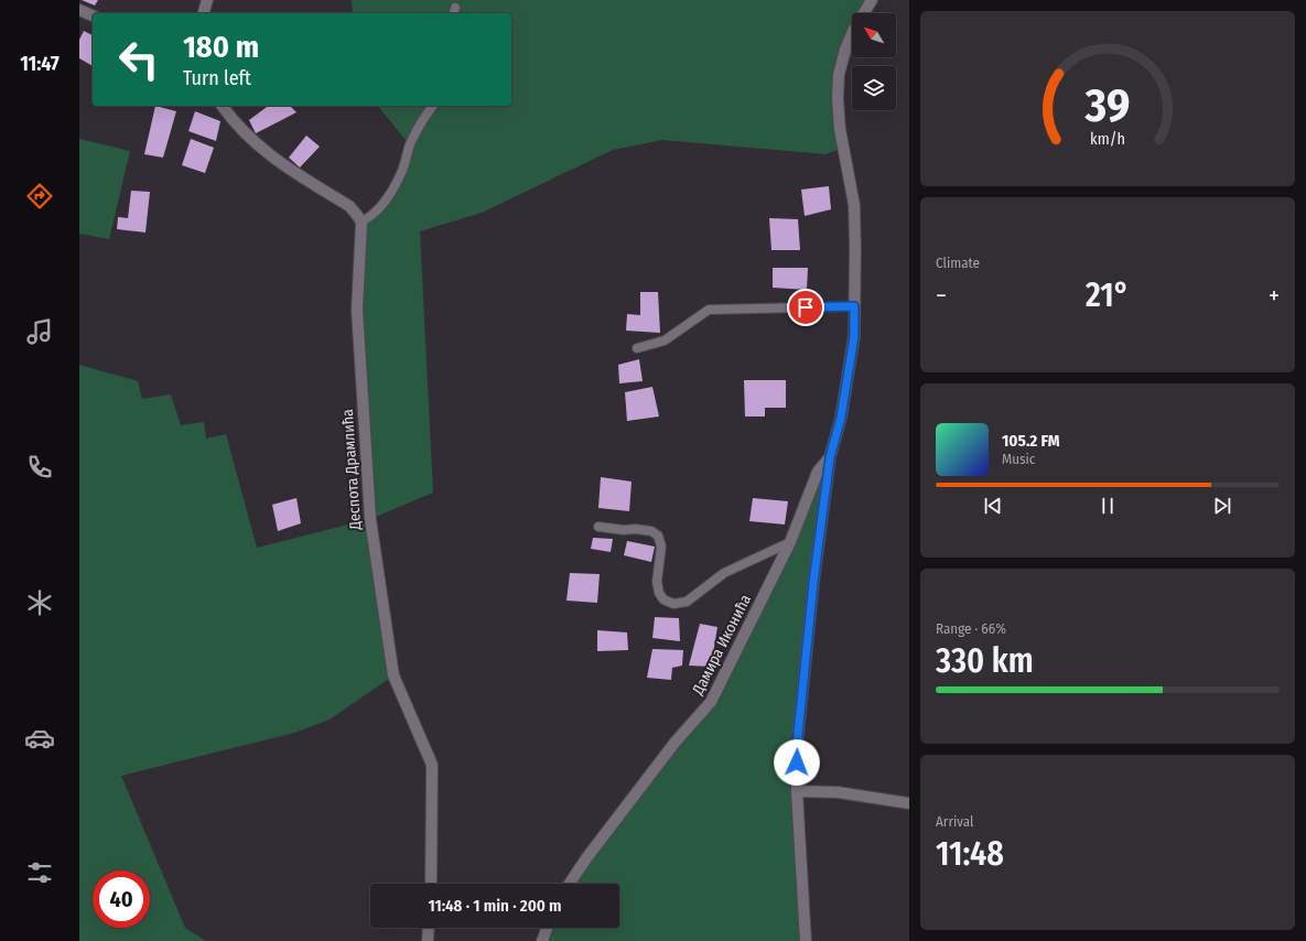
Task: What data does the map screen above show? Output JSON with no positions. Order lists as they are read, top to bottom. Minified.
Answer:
{"streets":{"street":["Деспота Драмлића","Дамира Иконића"]},"north":"top left","page":{"tabs":"11:47","turn":["180 m","Turn left"],"tile":["Climate",["Range · 66%","330 km"],["Arrival","11:48"]],"heat":["−","21°","+"],"song":["105.2 FM","Music"],"limit":"40","trip":"11:48 · 1 min · 200 m","gauge":["39","km/h"]}}
